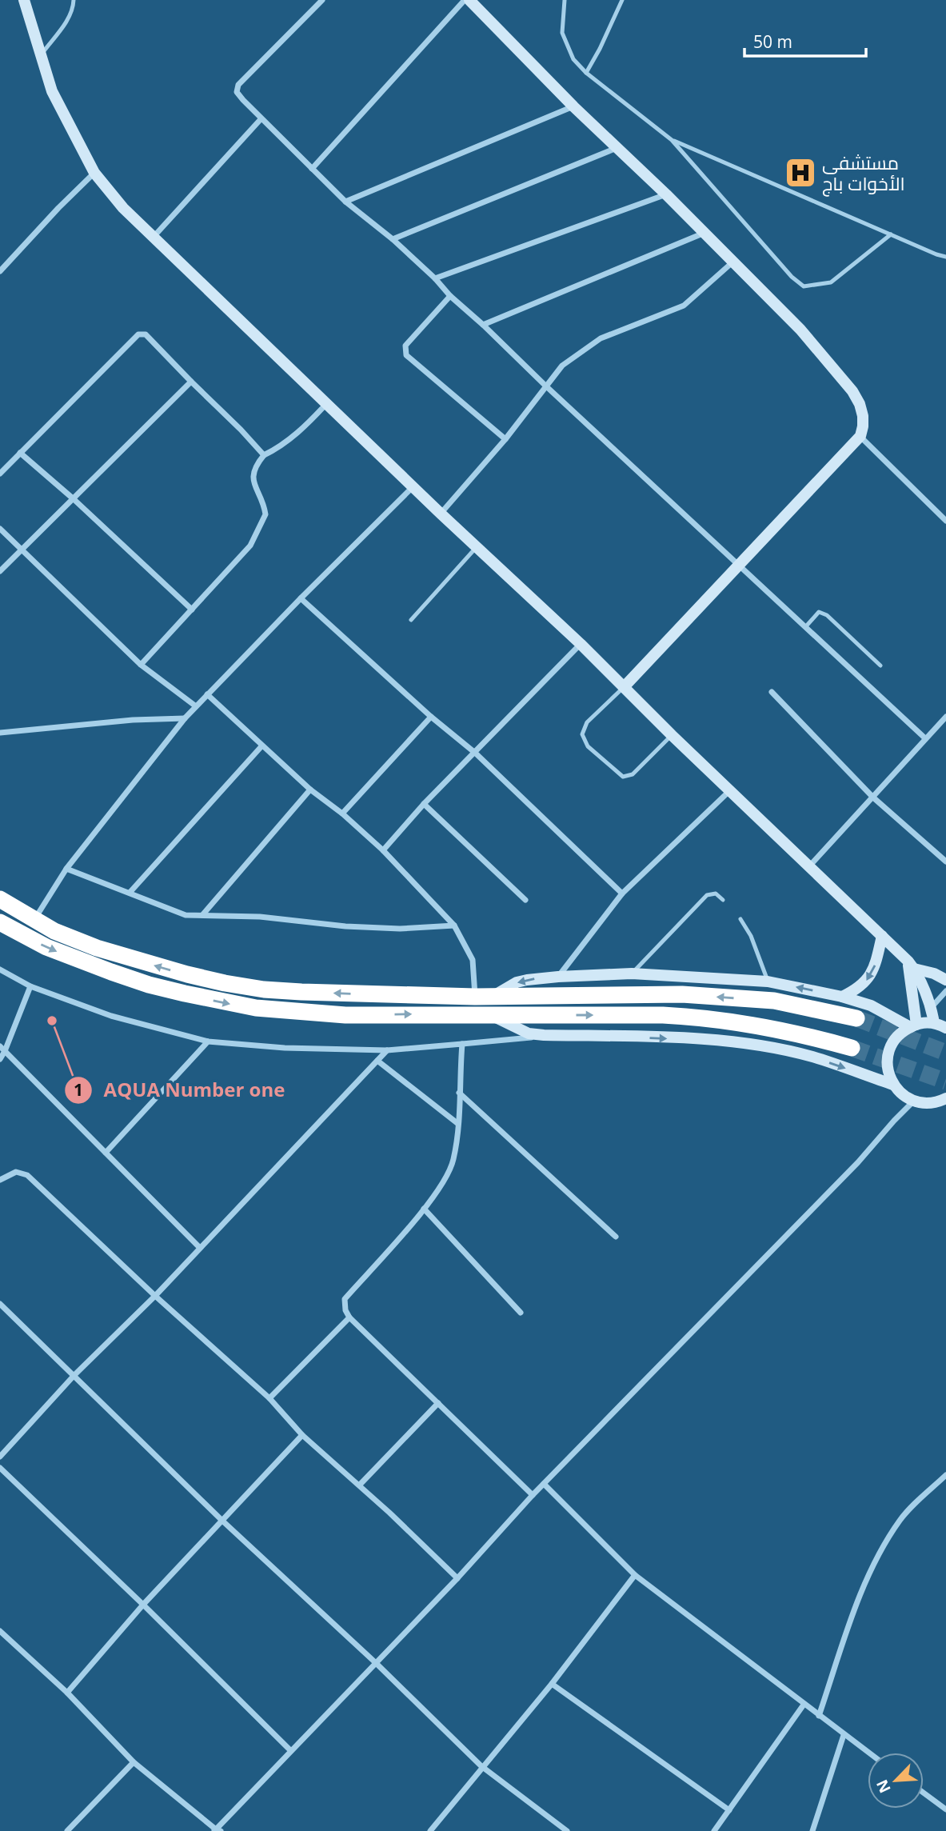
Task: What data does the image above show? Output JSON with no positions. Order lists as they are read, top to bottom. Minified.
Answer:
{"places":{"hospital":["مستشفى الأخوات باج"],"other":["AQUA Number one"]},"scale_bar":"50 m","north":"bottom left"}
